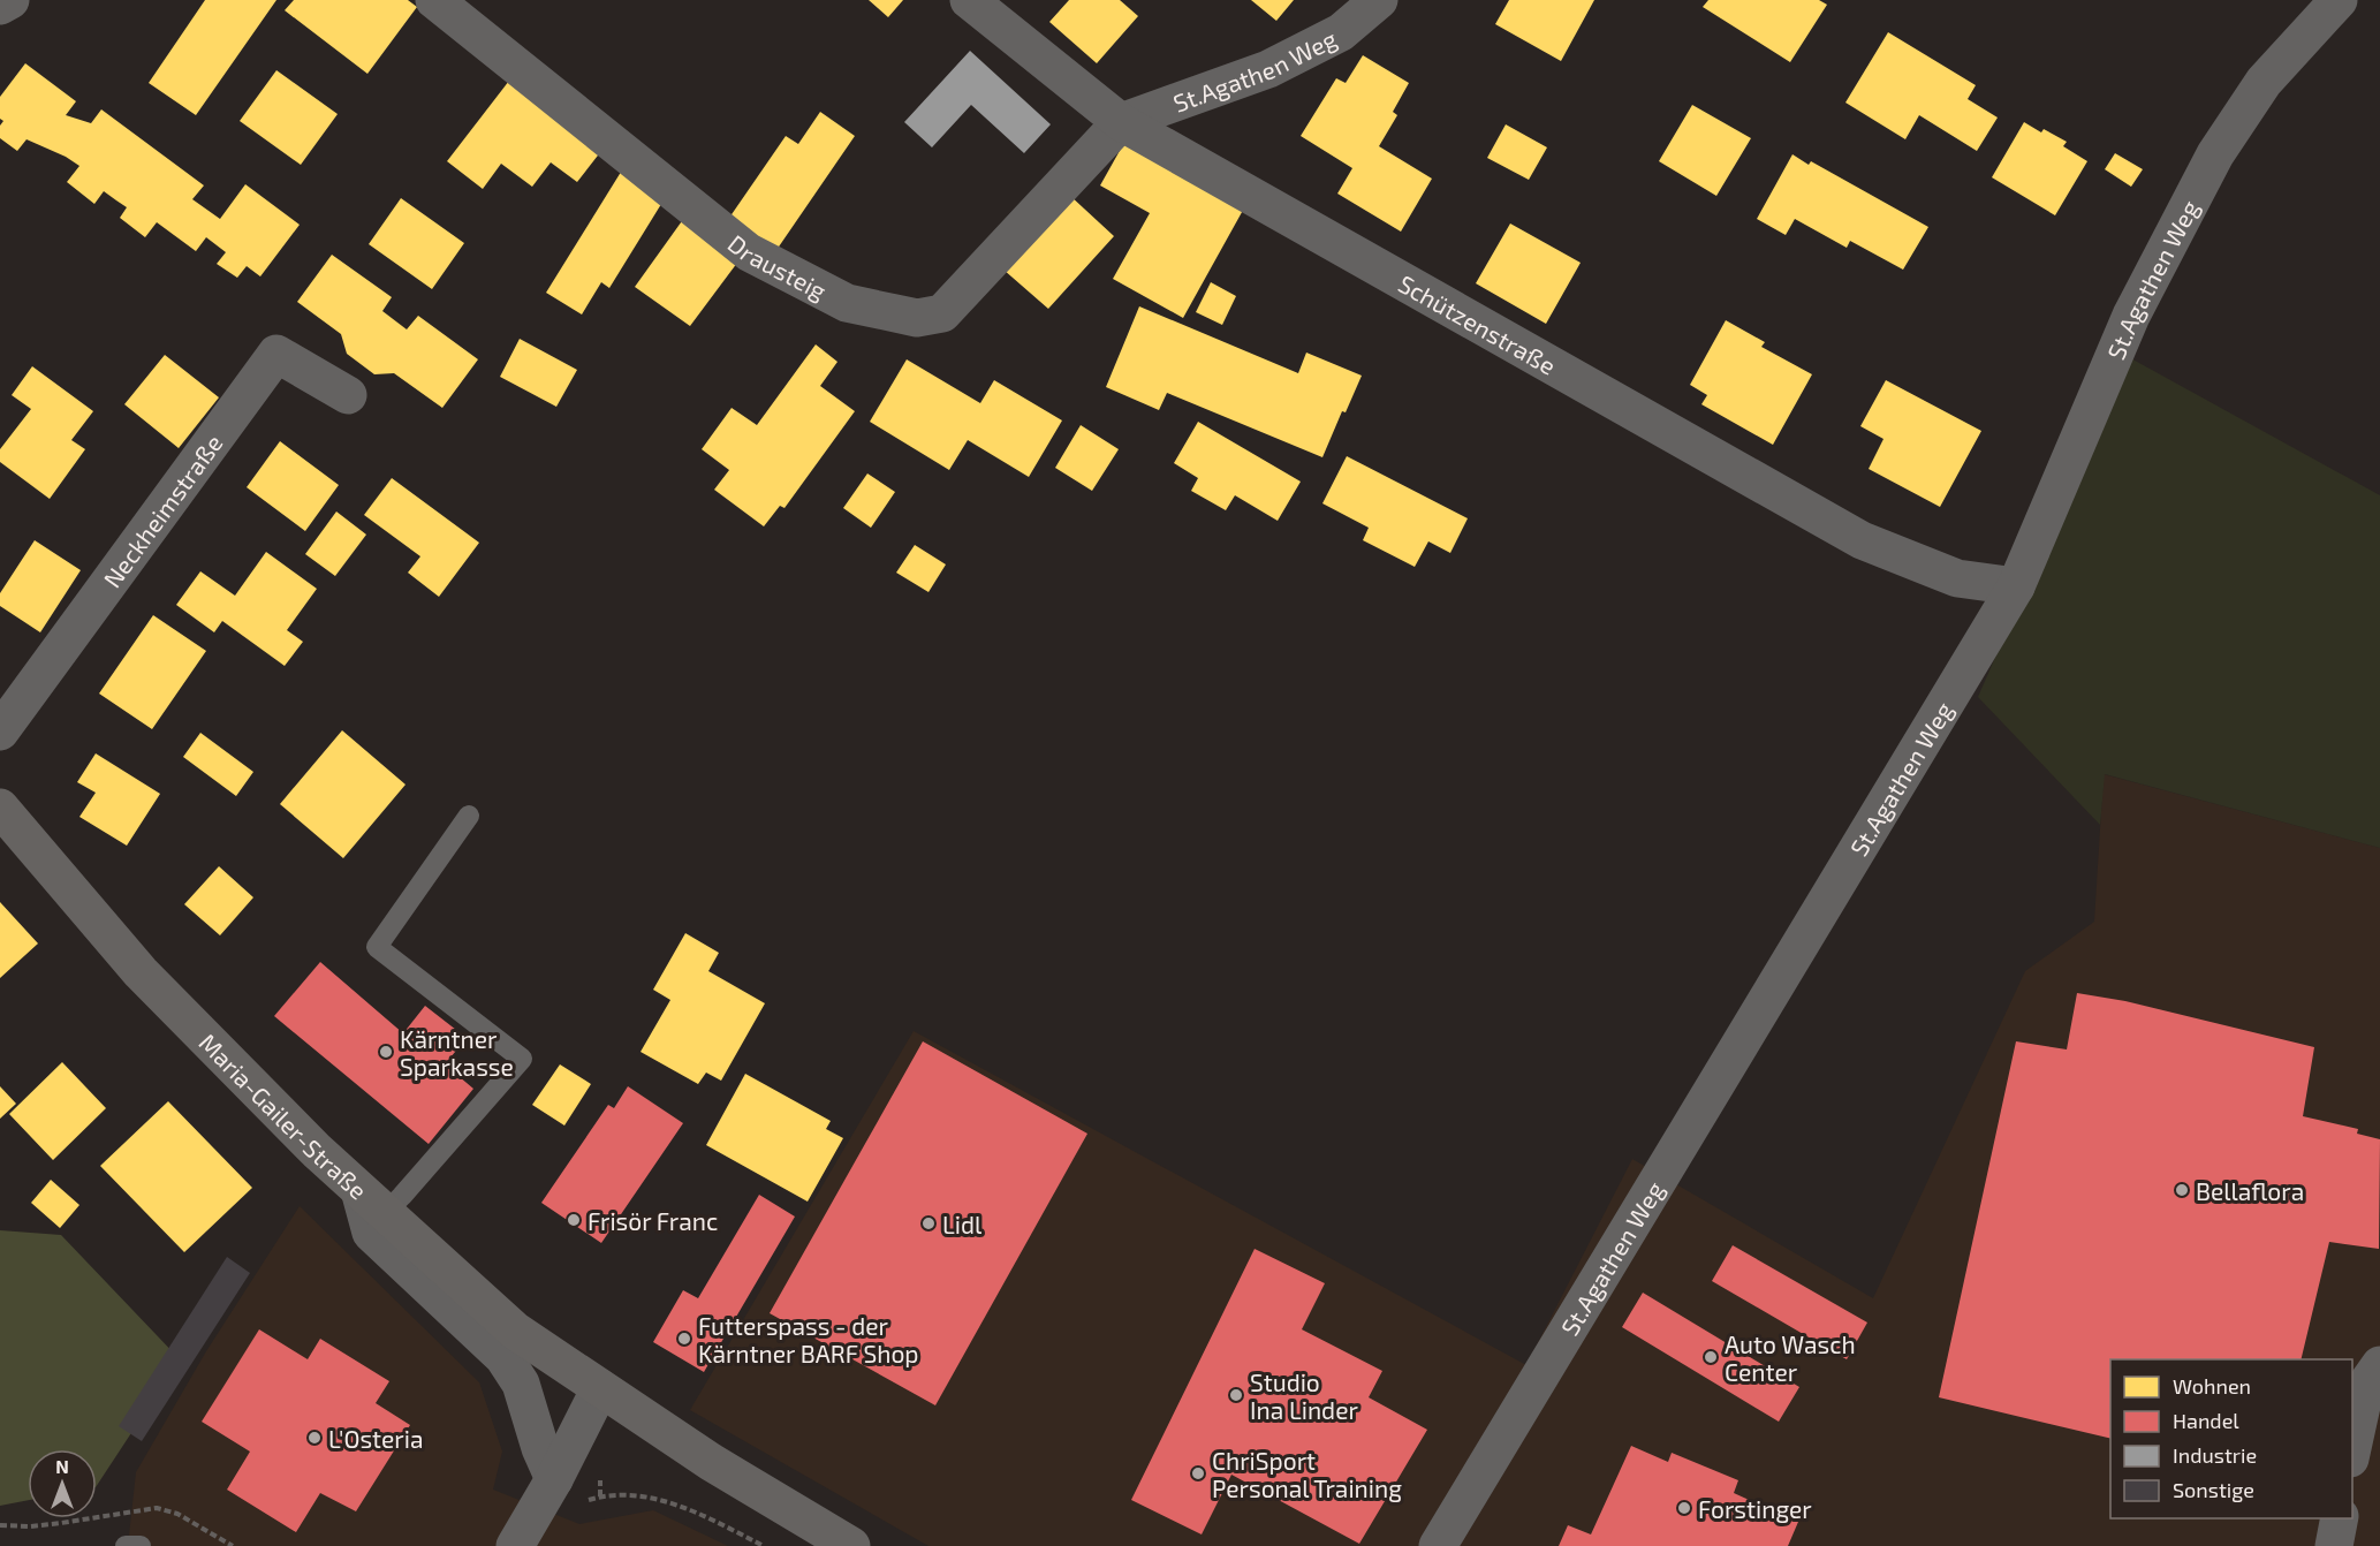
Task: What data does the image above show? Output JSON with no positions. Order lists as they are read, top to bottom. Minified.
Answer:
{"streets":{"main road":["Maria-Gailer-Straße"],"street":["St.Agathen Weg","Drausteig","Schützenstraße","Neckheimstraße"]},"crossings":[["St.Agathen Weg","Drausteig"],["St.Agathen Weg","Schützenstraße"],["Drausteig","Schützenstraße"]],"places":["Kärntner Sparkasse","Bellaflora","Frisör Franc","Lidl","Futterspass - der Kärntner BARF Shop","Auto Wasch Center","Studio Ina Linder","L'Osteria","ChriSport Personal Training","Forstinger"],"legend":["Wohnen","Handel","Industrie","Sonstige"],"north":"top"}
